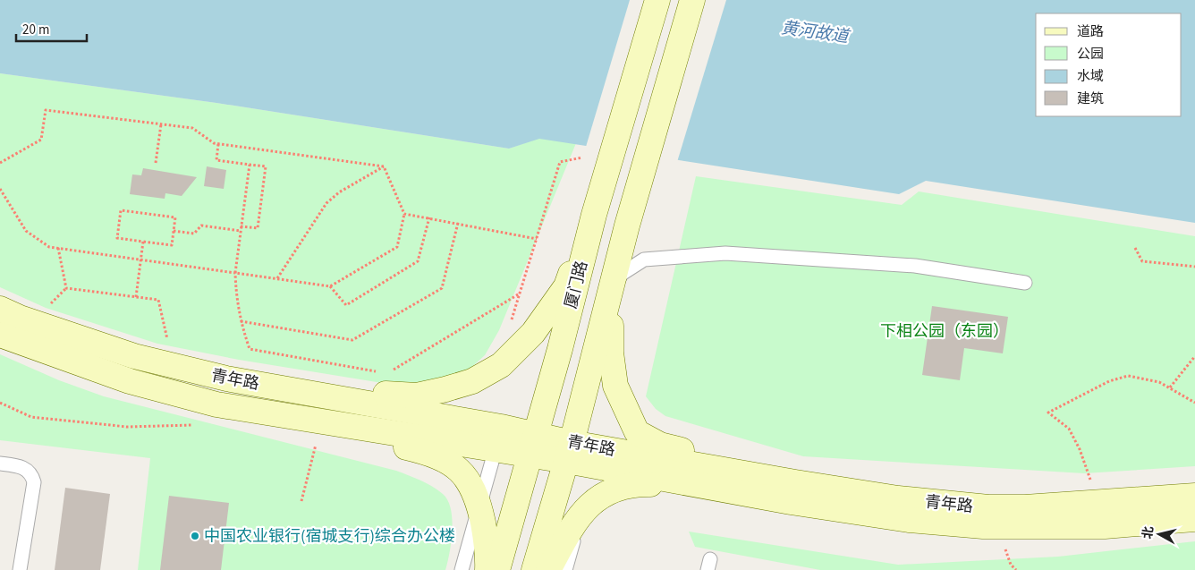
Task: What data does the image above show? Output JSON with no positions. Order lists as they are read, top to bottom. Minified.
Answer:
{"streets":{"street":["厦门路","青年路"]},"crossings":[["厦门路","青年路"]],"water":["黄河故道"],"parks":["下相公园（东园）"],"places":["中国农业银行(宿城支行)综合办公楼"],"legend":["道路","公园","水域","建筑"],"scale_bar":"20 m","north":"left"}
